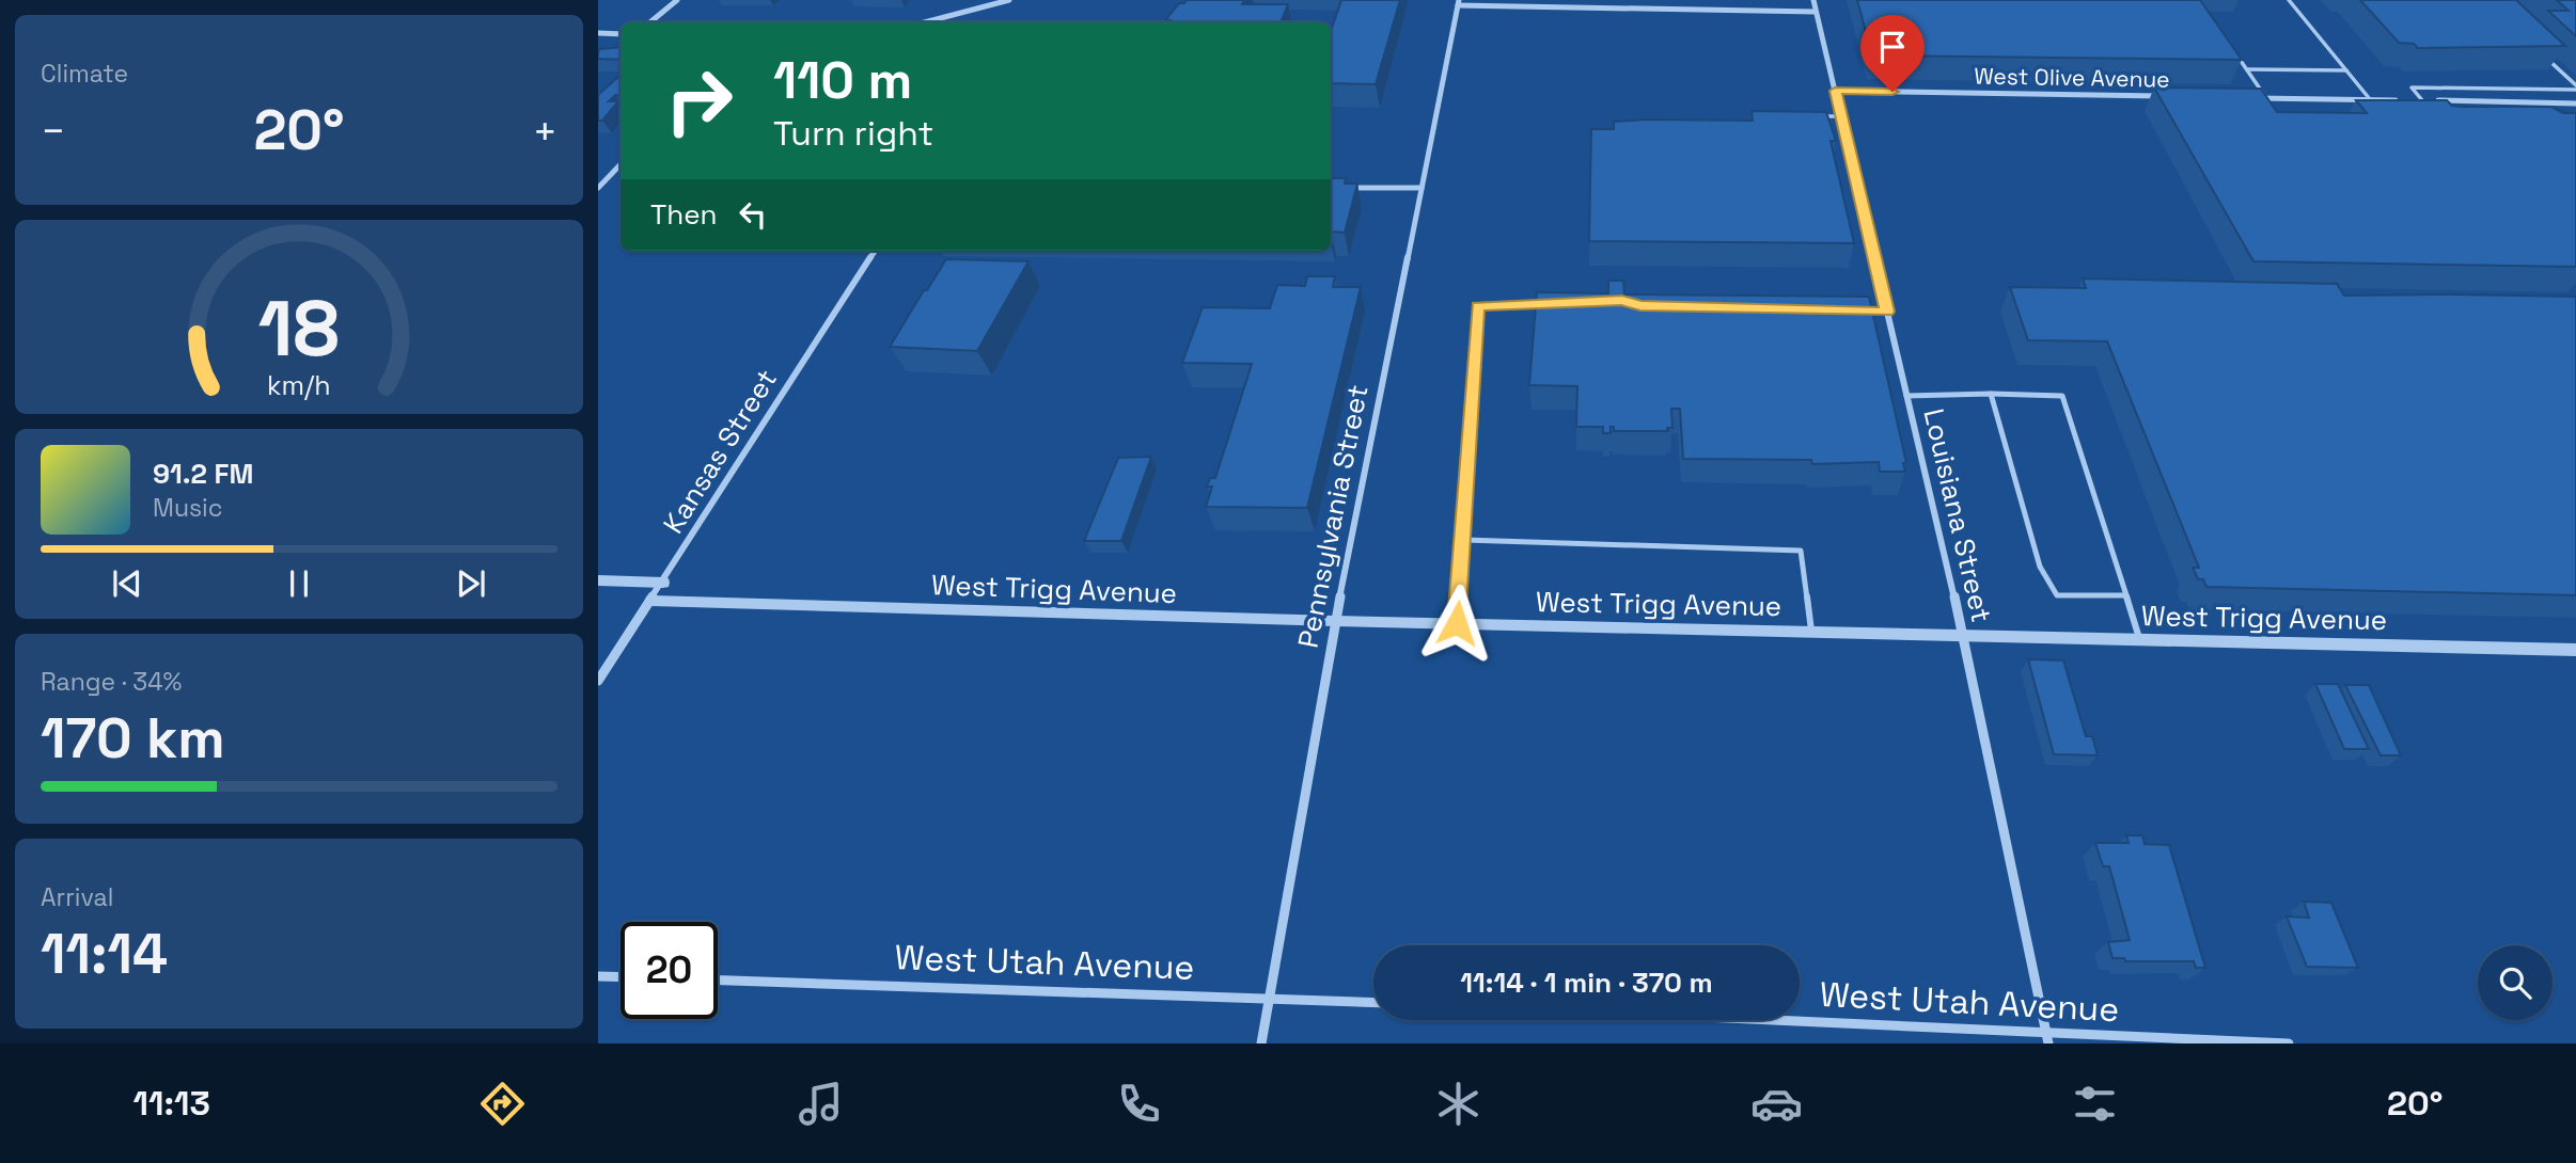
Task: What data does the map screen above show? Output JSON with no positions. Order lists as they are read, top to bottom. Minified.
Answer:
{"streets":{"street":["West Olive Avenue","Kansas Street","Louisiana Street","Pennsylvania Street","West Trigg Avenue","West Utah Avenue"]},"crossings":[["West Olive Avenue","Louisiana Street"],["Kansas Street","West Trigg Avenue"],["Louisiana Street","West Trigg Avenue"],["Louisiana Street","West Utah Avenue"],["Pennsylvania Street","West Trigg Avenue"],["Pennsylvania Street","West Utah Avenue"]],"page":{"tile":["Climate",["Range · 34%","170 km"],["Arrival","11:14"]],"turn":["110 m","Turn right"],"heat":["−","20°","+"],"then":"Then","song":["91.2 FM","Music"],"limit":"20","trip":"11:14 · 1 min · 370 m","tabs":["11:13","20°"],"gauge":["18","km/h"]}}
